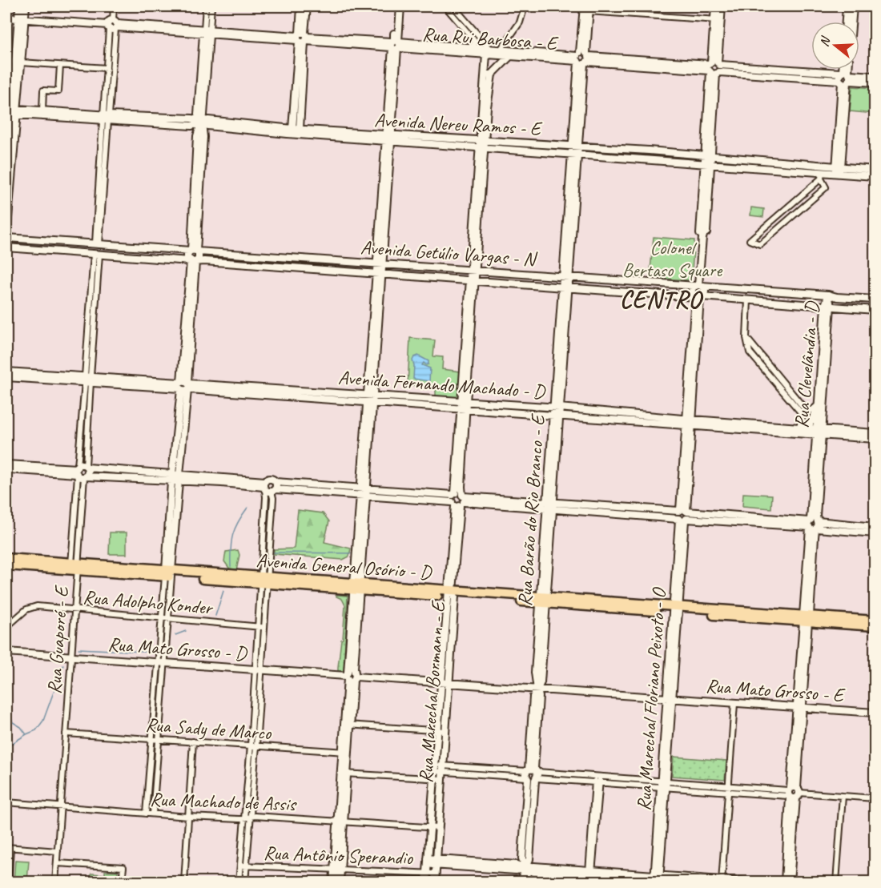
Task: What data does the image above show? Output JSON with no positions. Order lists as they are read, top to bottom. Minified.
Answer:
{"streets":{"main road":["Avenida General Osório - D"],"street":["Rua Rui Barbosa - E","Avenida Nereu Ramos - E","Avenida Getúlio Vargas - N","Rua Clevelândia - D","Avenida Fernando Machado - D","Rua Barão do Rio Branco - E","Rua Adolpho Konder","Rua Guaporé - E","Rua Mato Grosso - D","Rua Mato Grosso - E","Rua Marechal Bormann - E","Rua Marechal Floriano Peixoto - O","Rua Sady de Marco","Rua Machado de Assis","Rua Antônio Sperandio"]},"crossings":[["Rua Rui Barbosa - E","Rua Marechal Bormann - E"],["Avenida Nereu Ramos - E","Rua Barão do Rio Branco - E"],["Avenida Nereu Ramos - E","Rua Marechal Bormann - E"],["Avenida Getúlio Vargas - N","Rua Clevelândia - D"],["Avenida Getúlio Vargas - N","Rua Barão do Rio Branco - E"],["Avenida Getúlio Vargas - N","Rua Guaporé - E"],["Avenida Getúlio Vargas - N","Rua Marechal Bormann - E"],["Rua Clevelândia - D","Avenida General Osório - D"],["Rua Clevelândia - D","Rua Mato Grosso - E"],["Avenida Fernando Machado - D","Rua Barão do Rio Branco - E"],["Avenida Fernando Machado - D","Rua Guaporé - E"],["Avenida Fernando Machado - D","Rua Marechal Bormann - E"],["Rua Barão do Rio Branco - E","Avenida General Osório - D"],["Rua Barão do Rio Branco - E","Rua Mato Grosso - D"],["Avenida General Osório - D","Rua Guaporé - E"],["Avenida General Osório - D","Rua Marechal Bormann - E"],["Avenida General Osório - D","Rua Marechal Floriano Peixoto - O"],["Rua Adolpho Konder","Rua Guaporé - E"],["Rua Guaporé - E","Rua Mato Grosso - D"],["Rua Guaporé - E","Rua Sady de Marco"],["Rua Guaporé - E","Rua Machado de Assis"],["Rua Mato Grosso - D","Rua Mato Grosso - E"],["Rua Mato Grosso - D","Rua Marechal Bormann - E"],["Rua Mato Grosso - D","Rua Marechal Floriano Peixoto - O"],["Rua Mato Grosso - E","Rua Marechal Floriano Peixoto - O"],["Rua Marechal Bormann - E","Rua Machado de Assis"],["Rua Marechal Bormann - E","Rua Antônio Sperandio"]],"districts":["CENTRO"],"parks":["Colonel Bertaso Square"],"north":"left"}
